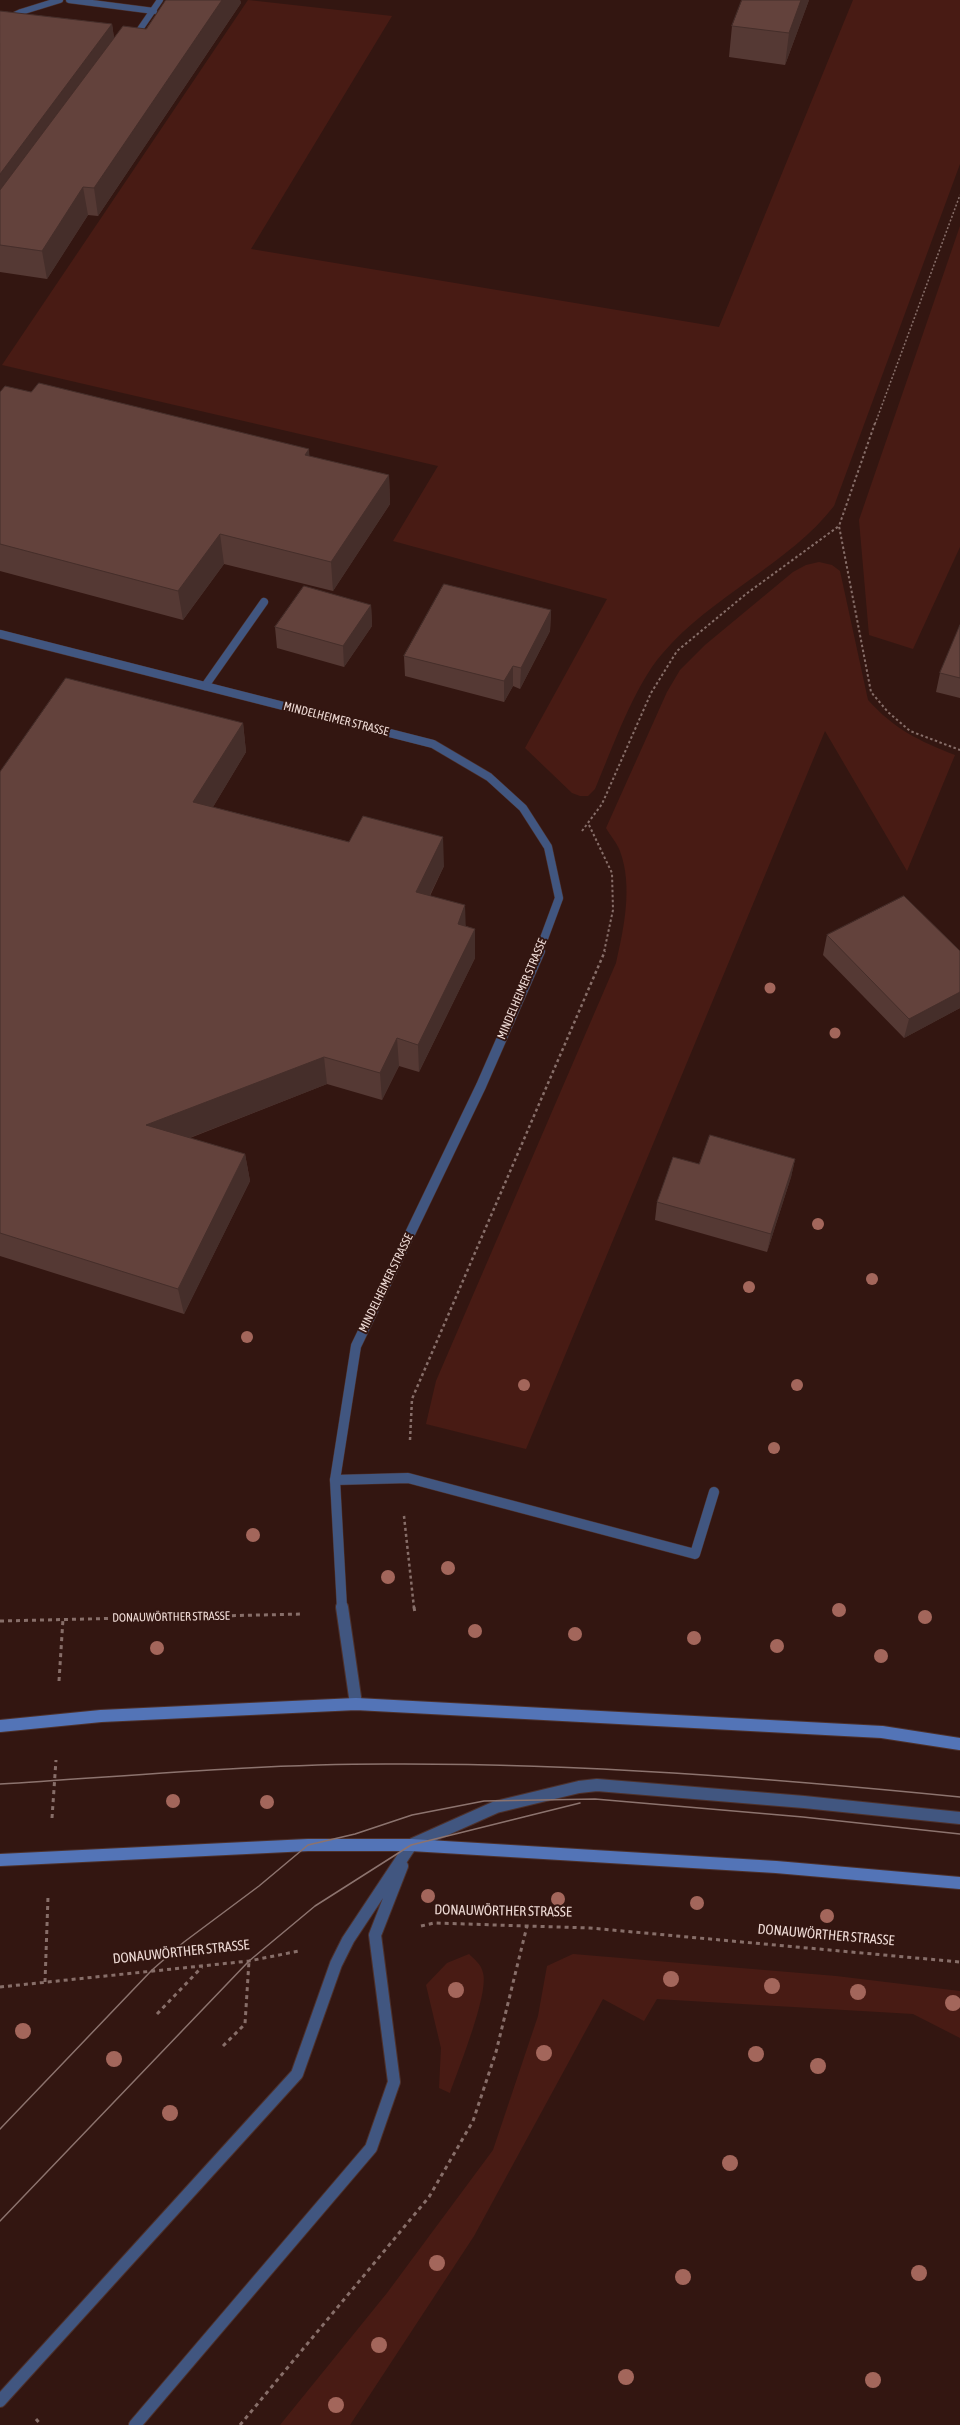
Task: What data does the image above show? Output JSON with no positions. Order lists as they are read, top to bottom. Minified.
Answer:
{"streets":{"street":["MINDELHEIMER STRASSE"],"path":["DONAUWÖRTHER STRASSE"]},"crossings":[["MINDELHEIMER STRASSE","DONAUWÖRTHER STRASSE"]]}
